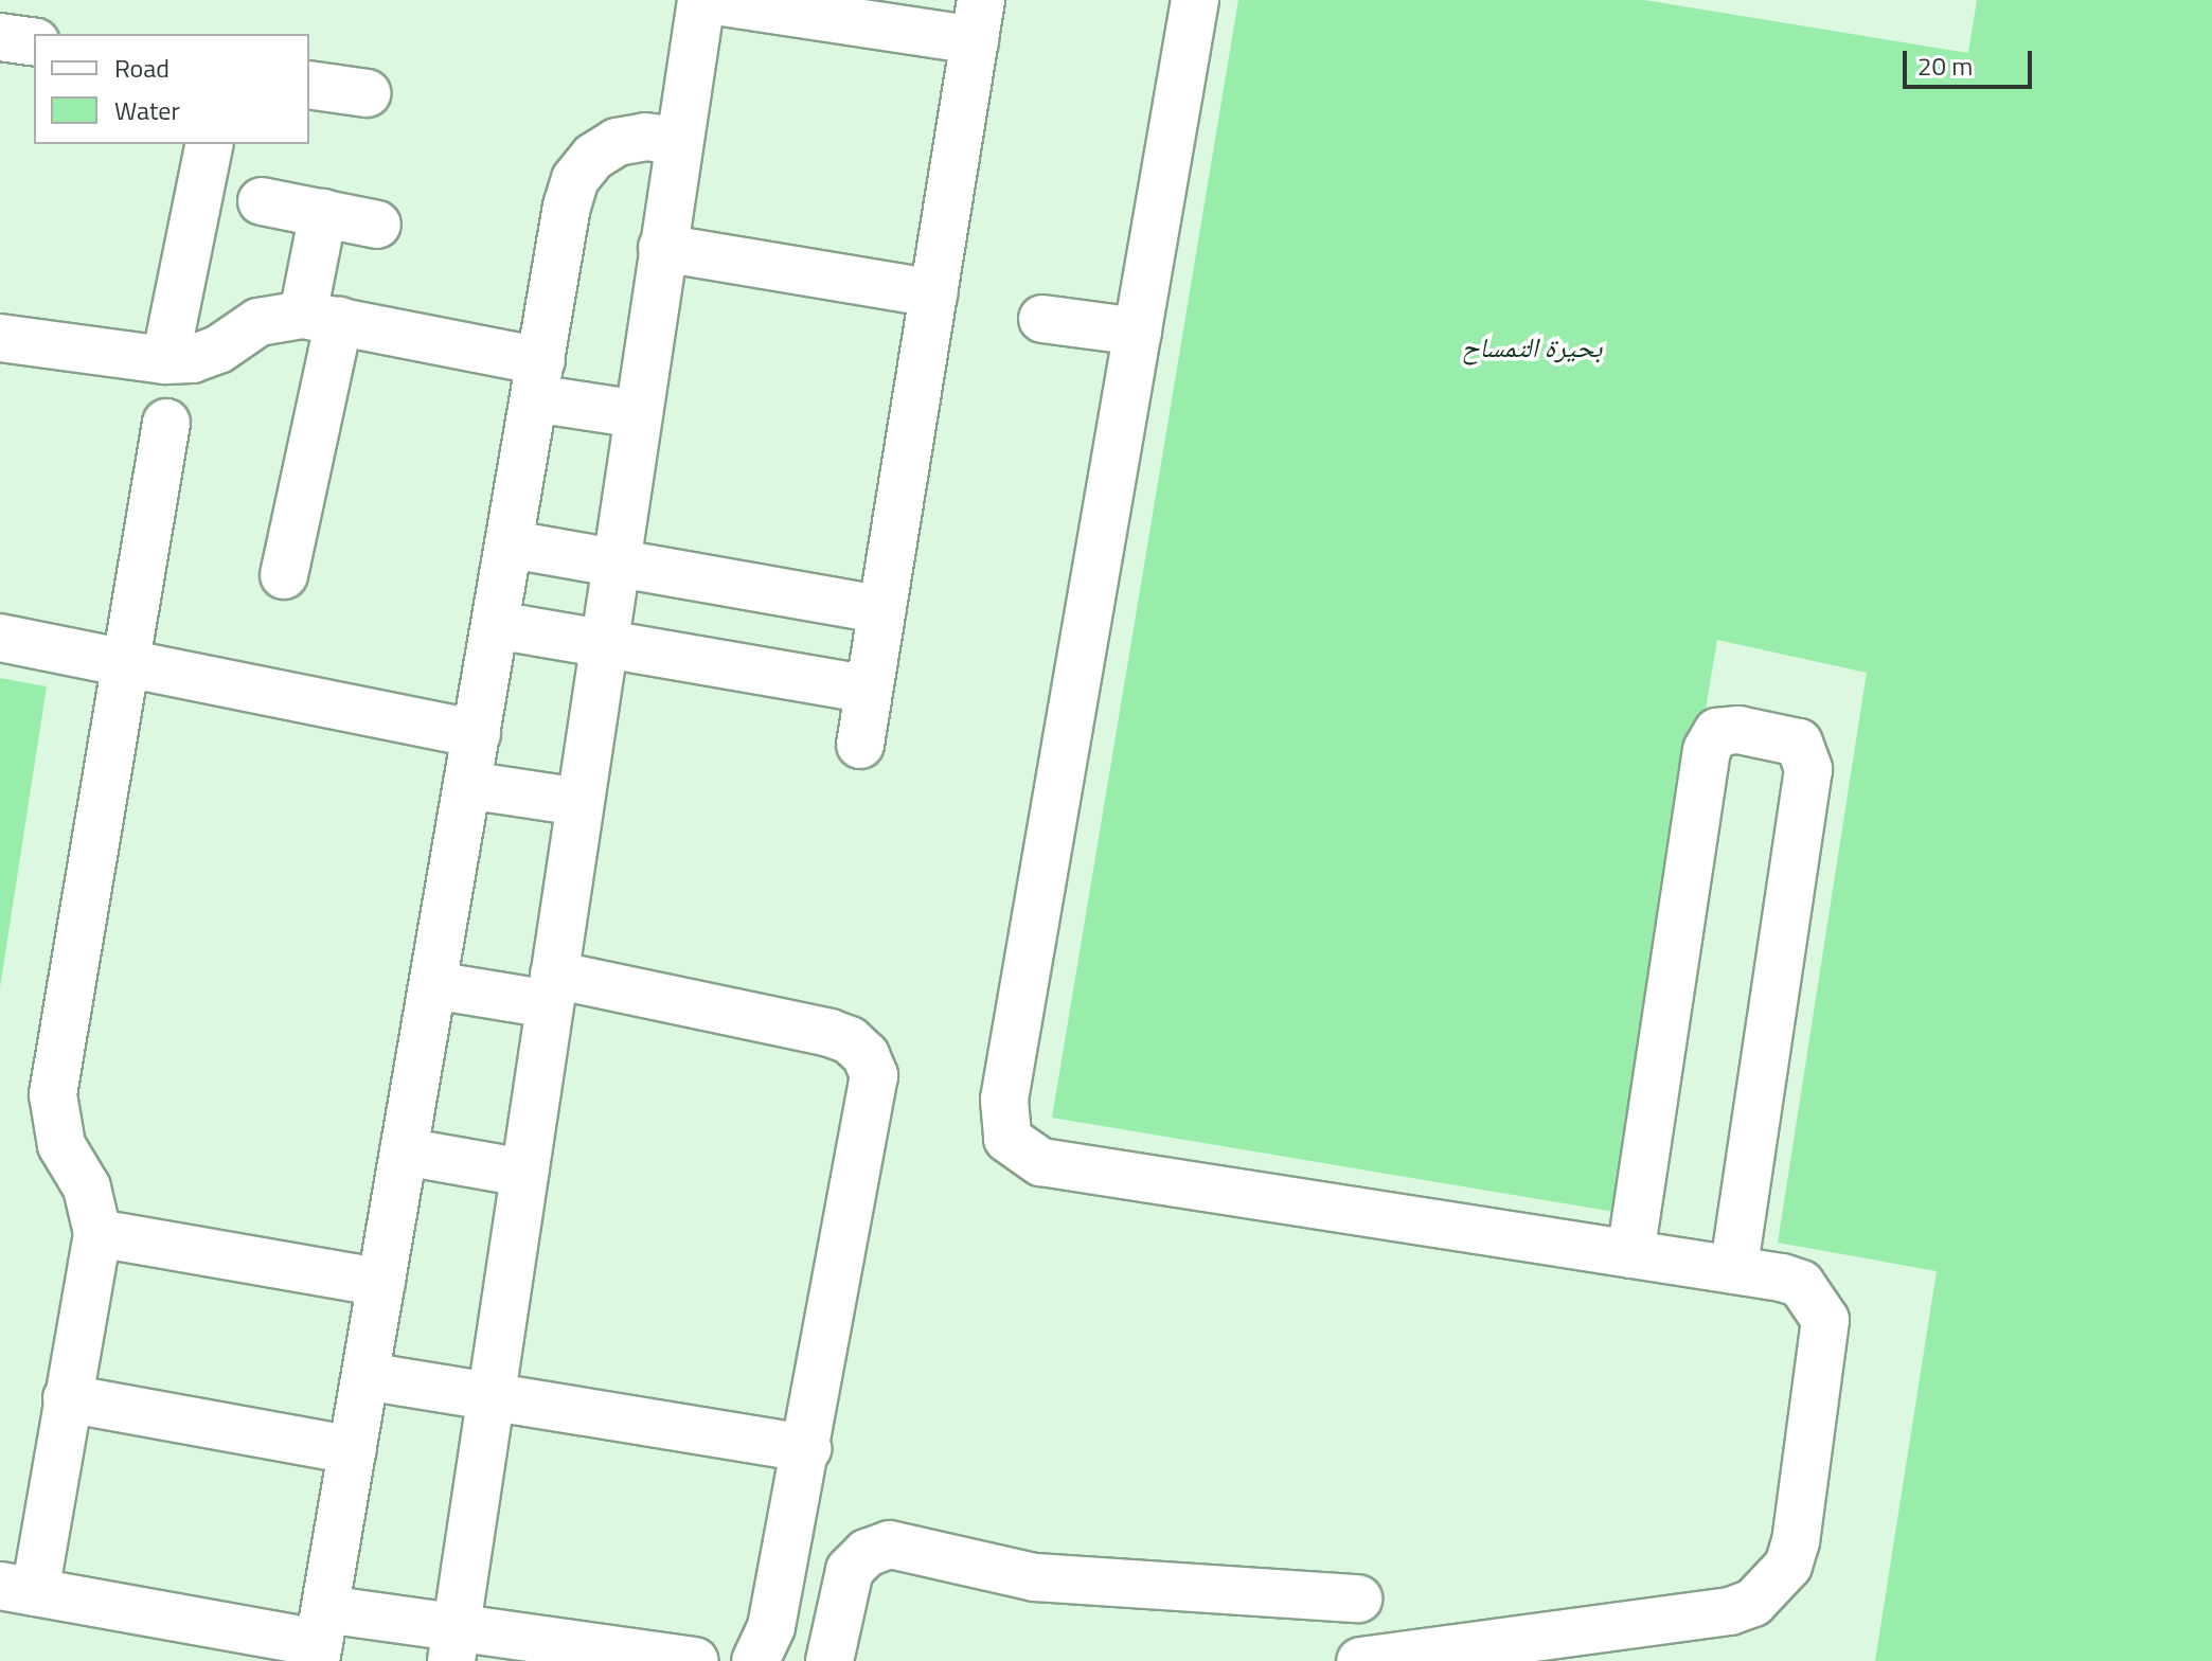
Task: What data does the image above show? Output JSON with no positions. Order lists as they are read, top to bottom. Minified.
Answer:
{"water":["بحيرة التمساح"],"legend":["Road","Water"],"scale_bar":"20 m"}
